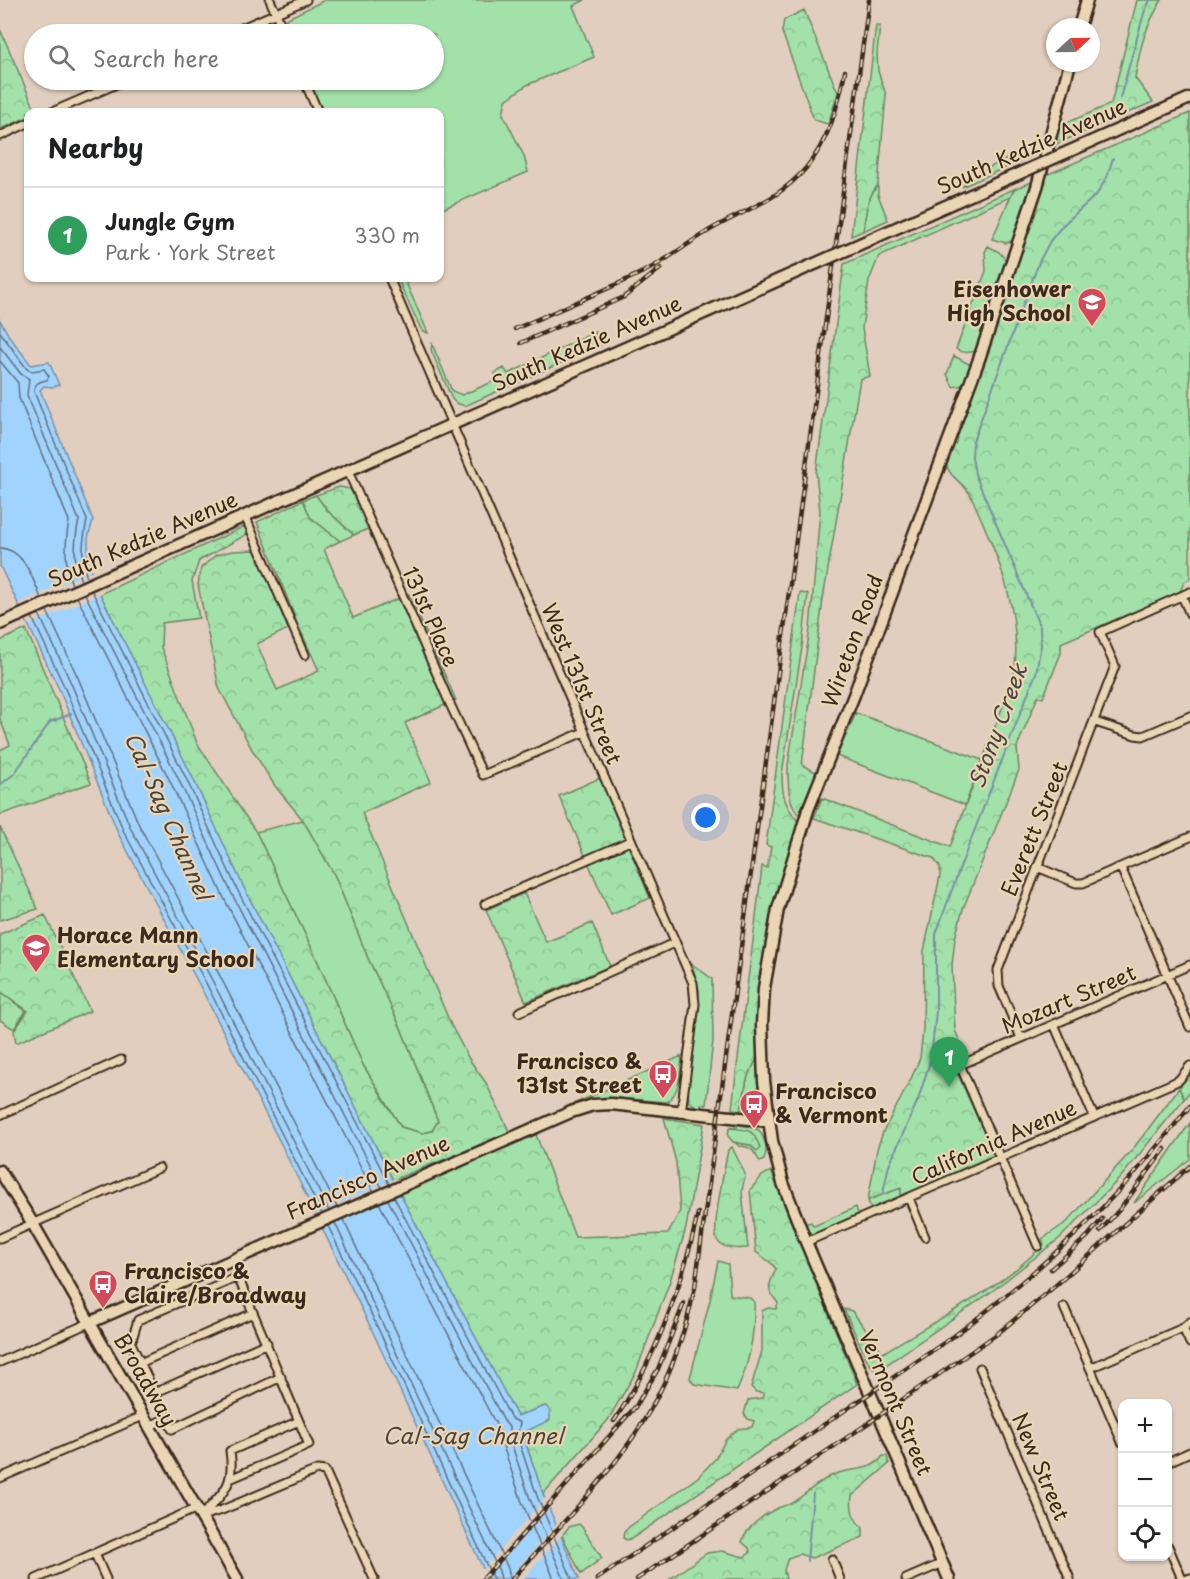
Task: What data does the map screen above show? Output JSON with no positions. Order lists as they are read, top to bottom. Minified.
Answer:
{"streets":{"street":["South Kedzie Avenue","131st Place","Wireton Road","West 131st Street","Everett Street","Mozart Street","California Avenue","Francisco Avenue","Broadway","Vermont Street","New Street"]},"crossings":[["South Kedzie Avenue","131st Place"],["South Kedzie Avenue","West 131st Street"],["131st Place","West 131st Street"],["Wireton Road","California Avenue"],["Wireton Road","Francisco Avenue"],["Wireton Road","Vermont Street"],["West 131st Street","Francisco Avenue"],["Everett Street","Mozart Street"],["Mozart Street","California Avenue"],["California Avenue","Vermont Street"],["Francisco Avenue","Broadway"]],"water":["Stony Creek","Cal-Sag Channel"],"places":{"school or university":["Eisenhower High School","Horace Mann Elementary School"],"bus stop":["Francisco & 131st Street","Francisco & Vermont","Francisco & Claire/Broadway"]},"north":"right","page":{"search":"Search here","heading":"Nearby","list":[{"mark":"1","name":"Jungle Gym","note":"Park · York Street","value":"330 m"}],"pins":"1","map_buttons":["+","−"]}}
